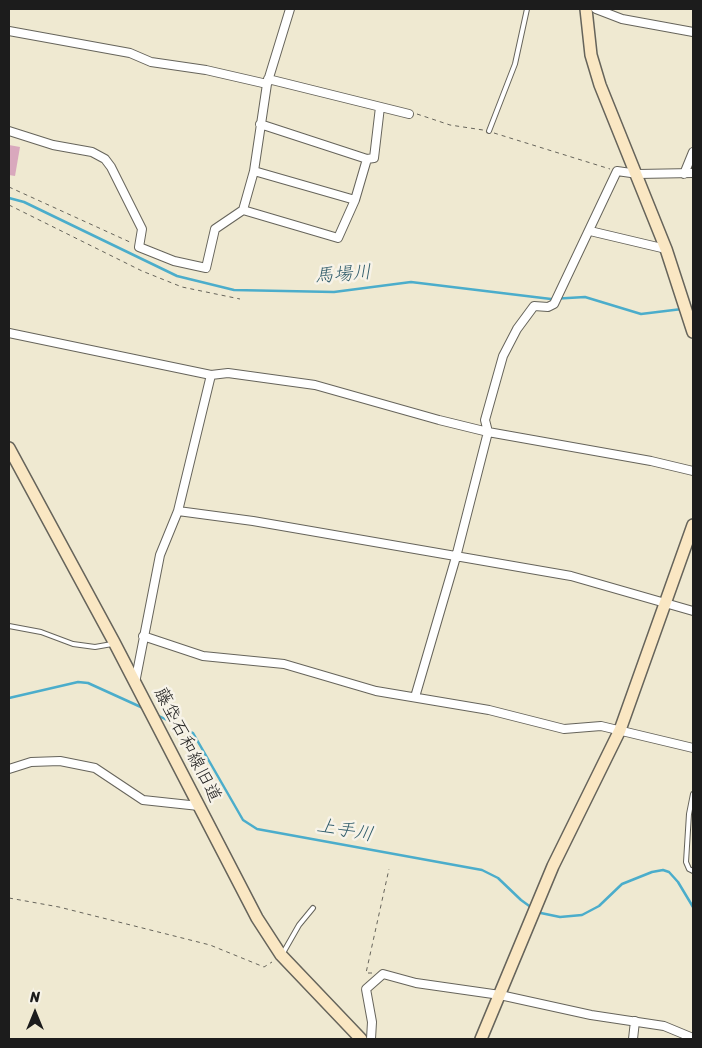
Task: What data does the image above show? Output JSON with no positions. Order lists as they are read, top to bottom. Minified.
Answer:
{"streets":{"street":["藤垈石和線旧道"]},"water":["馬場川","上手川"],"north":"top"}
